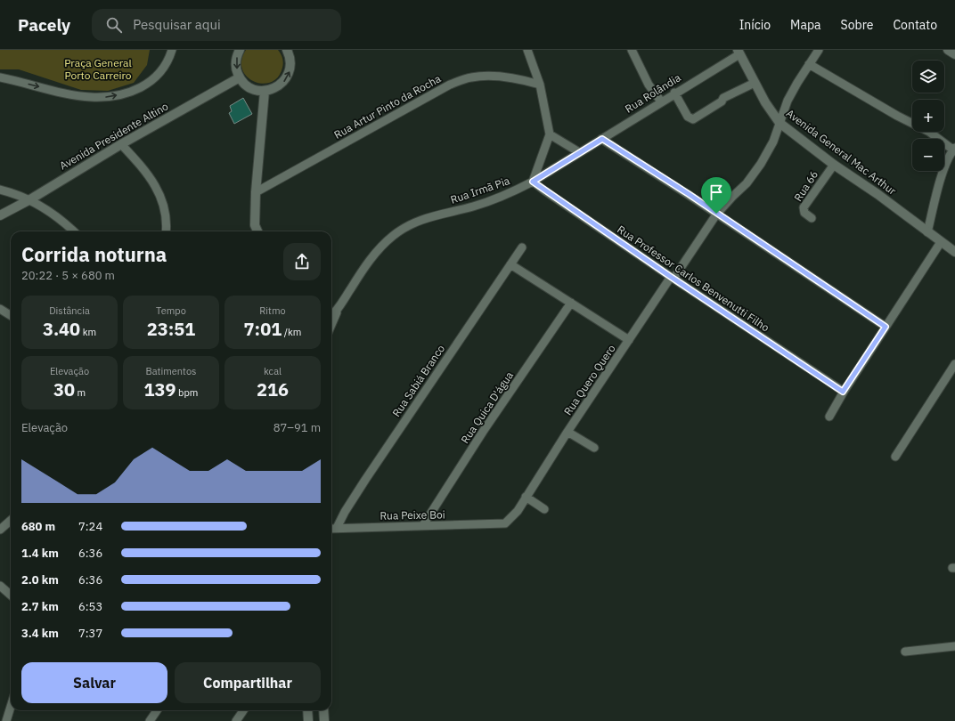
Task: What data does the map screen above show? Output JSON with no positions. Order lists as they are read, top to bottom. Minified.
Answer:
{"streets":{"main road":["Avenida Presidente Altino","Avenida General Mac Arthur"],"street":["Rua Rolândia","Rua Artur Pinto da Rocha","Rua 66","Rua Irmã Pia","Rua Professor Carlos Benvenutti Filho","Rua Quero Quero","Rua Sabiá Branco","Rua Quica D'água","Rua Peixe Boi"]},"crossings":[["Rua Rolândia","Avenida General Mac Arthur"],["Rua Rolândia","Rua Irmã Pia"],["Rua Rolândia","Rua Professor Carlos Benvenutti Filho"],["Avenida General Mac Arthur","Rua 66"],["Avenida General Mac Arthur","Rua Quero Quero"],["Rua Irmã Pia","Rua Professor Carlos Benvenutti Filho"],["Rua Professor Carlos Benvenutti Filho","Rua Quero Quero"],["Rua Quero Quero","Rua Peixe Boi"],["Rua Sabiá Branco","Rua Peixe Boi"],["Rua Quica D'água","Rua Peixe Boi"]],"parks":["Praça General Porto Carreiro"],"page":{"header":"Pacely","search":"Pesquisar aqui","nav":["Início","Mapa","Sobre","Contato"],"map_buttons":["+","−"],"heading":["Corrida noturna","20:22 · 5 × 680 m"],"stats":[["Distância","3.40 km"],["Tempo","23:51"],["Ritmo","7:01 /km"],["Elevação","30 m"],["Batimentos","139 bpm"],["kcal","216"]],"chart":["Elevação","87–91 m"],"list":[{"name":"680 m","note":"7:24"},{"name":"1.4 km","note":"6:36"},{"name":"2.0 km","note":"6:36"},{"name":"2.7 km","note":"6:53"},{"name":"3.4 km","note":"7:37"}],"buttons":["Salvar","Compartilhar"]}}
